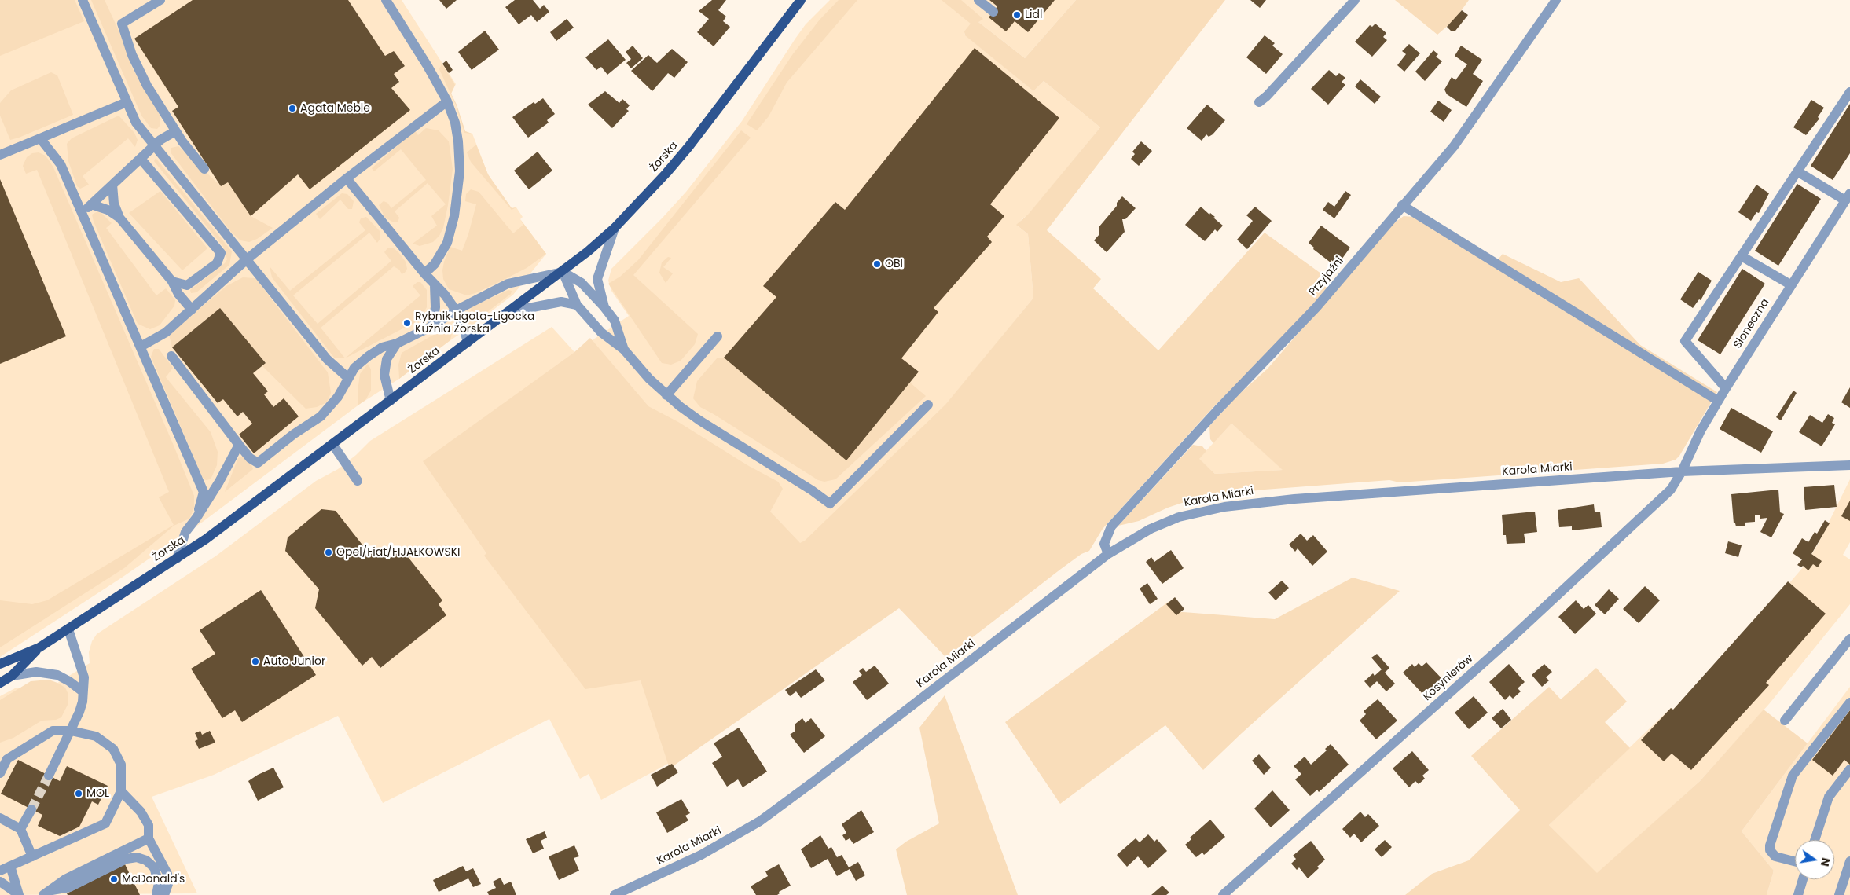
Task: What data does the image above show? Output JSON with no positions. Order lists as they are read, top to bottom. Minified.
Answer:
{"streets":{"main road":["Żorska"],"street":["Przyjaźni","Słoneczna","Karola Miarki","Kosynierów"]},"crossings":[["Przyjaźni","Karola Miarki"],["Słoneczna","Karola Miarki"],["Słoneczna","Kosynierów"],["Karola Miarki","Kosynierów"]],"places":["Lidl","Agata Meble","OBI","Rybnik Ligota-Ligocka Kuźnia Żorska","Opel/Fiat/FIJAŁKOWSKI","Auto Junior","MOL","McDonald's"],"north":"right"}
